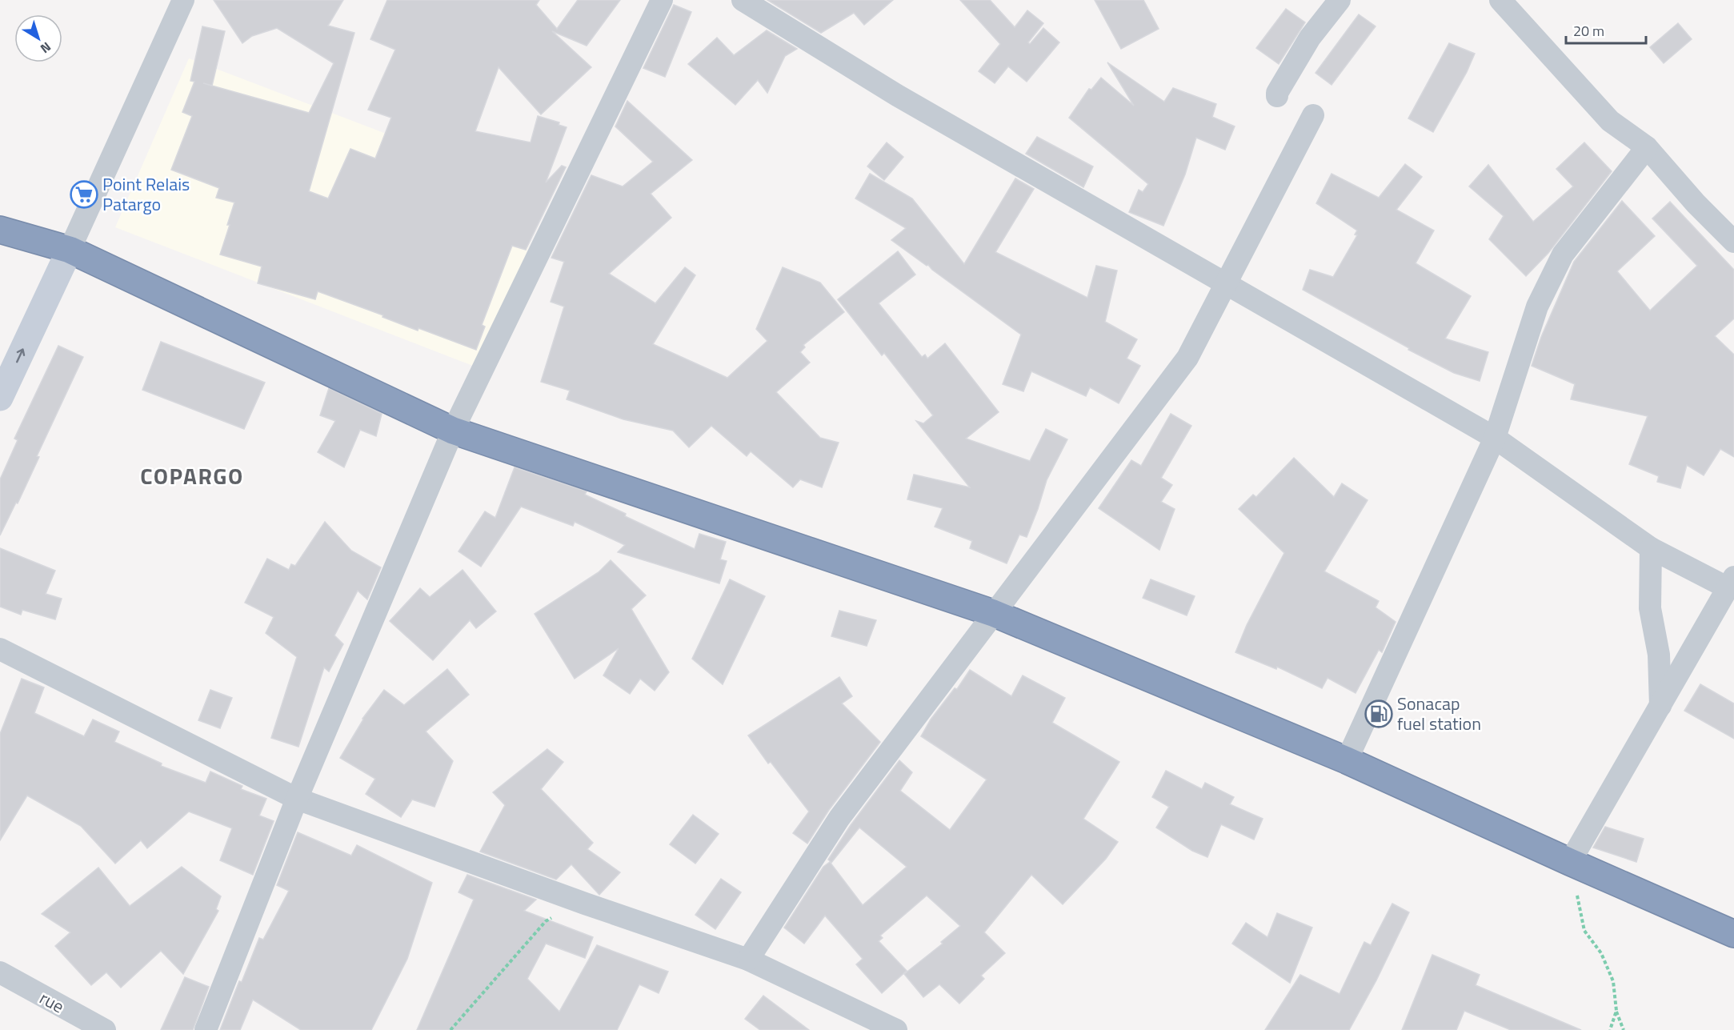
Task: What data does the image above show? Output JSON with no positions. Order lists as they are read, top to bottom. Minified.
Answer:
{"streets":{"street":["rue"]},"districts":["COPARGO"],"places":{"supermarket":["Point Relais Patargo"],"fuel station":["Sonacap fuel station"]},"scale_bar":"20 m","north":"bottom right"}
